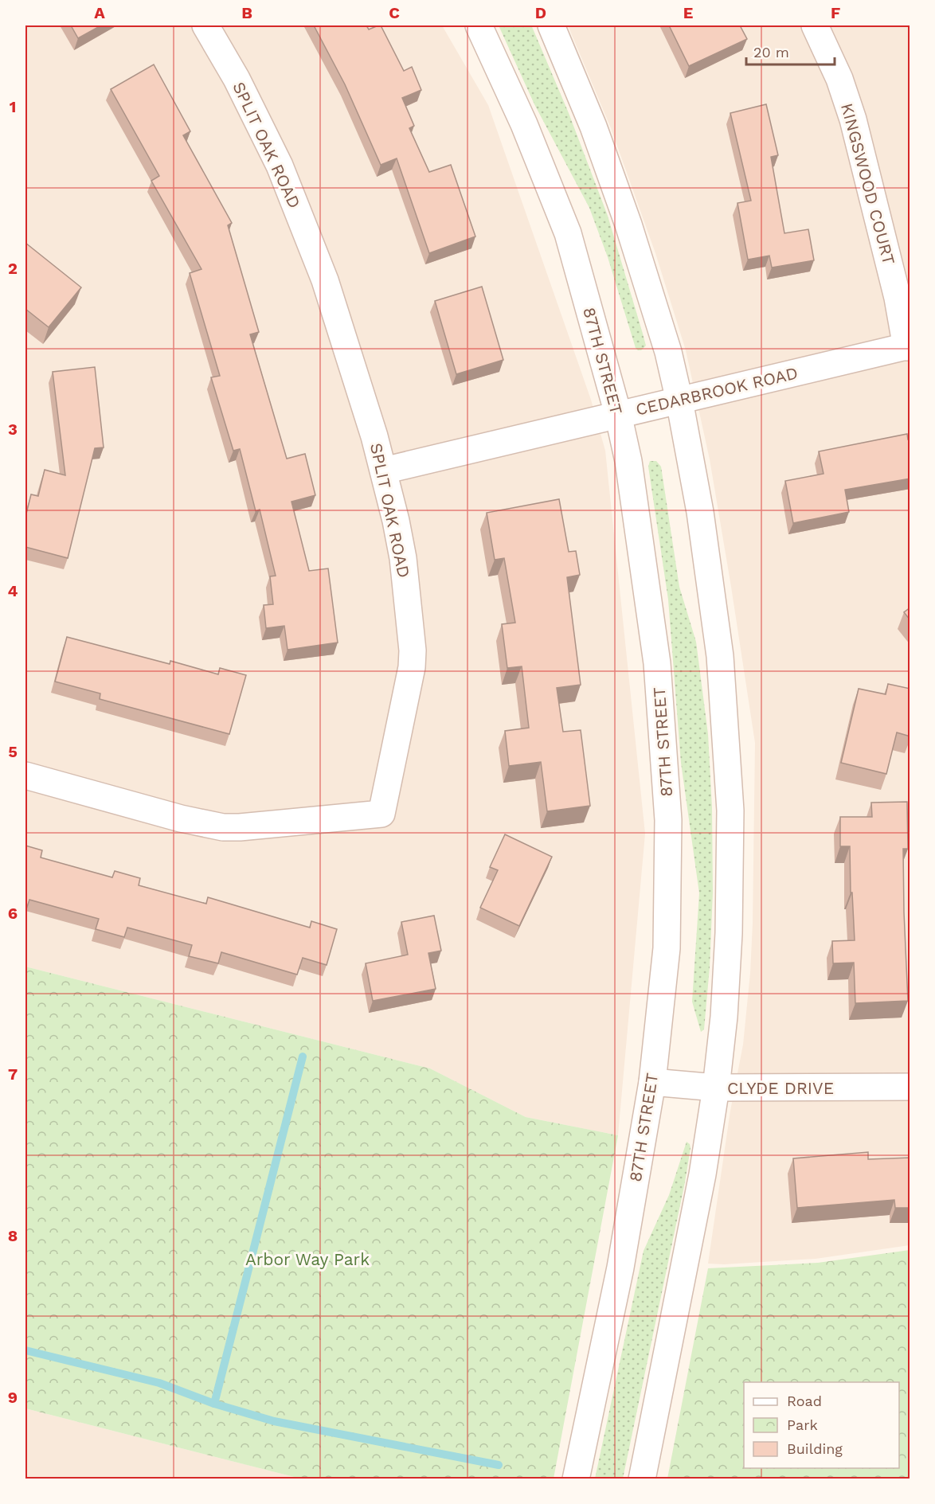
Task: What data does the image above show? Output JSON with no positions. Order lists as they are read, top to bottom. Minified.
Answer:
{"streets":{"street":["SPLIT OAK ROAD","KINGSWOOD COURT","87TH STREET","CEDARBROOK ROAD","CLYDE DRIVE"]},"crossings":[["SPLIT OAK ROAD","CEDARBROOK ROAD"],["KINGSWOOD COURT","CEDARBROOK ROAD"],["87TH STREET","CEDARBROOK ROAD"],["87TH STREET","CLYDE DRIVE"]],"parks":["Arbor Way Park"],"legend":["Road","Park","Building"],"scale_bar":"20 m","grid":{"columns":["A","B","C","D","E","F"],"rows":["1","2","3","4","5","6","7","8","9"]}}
